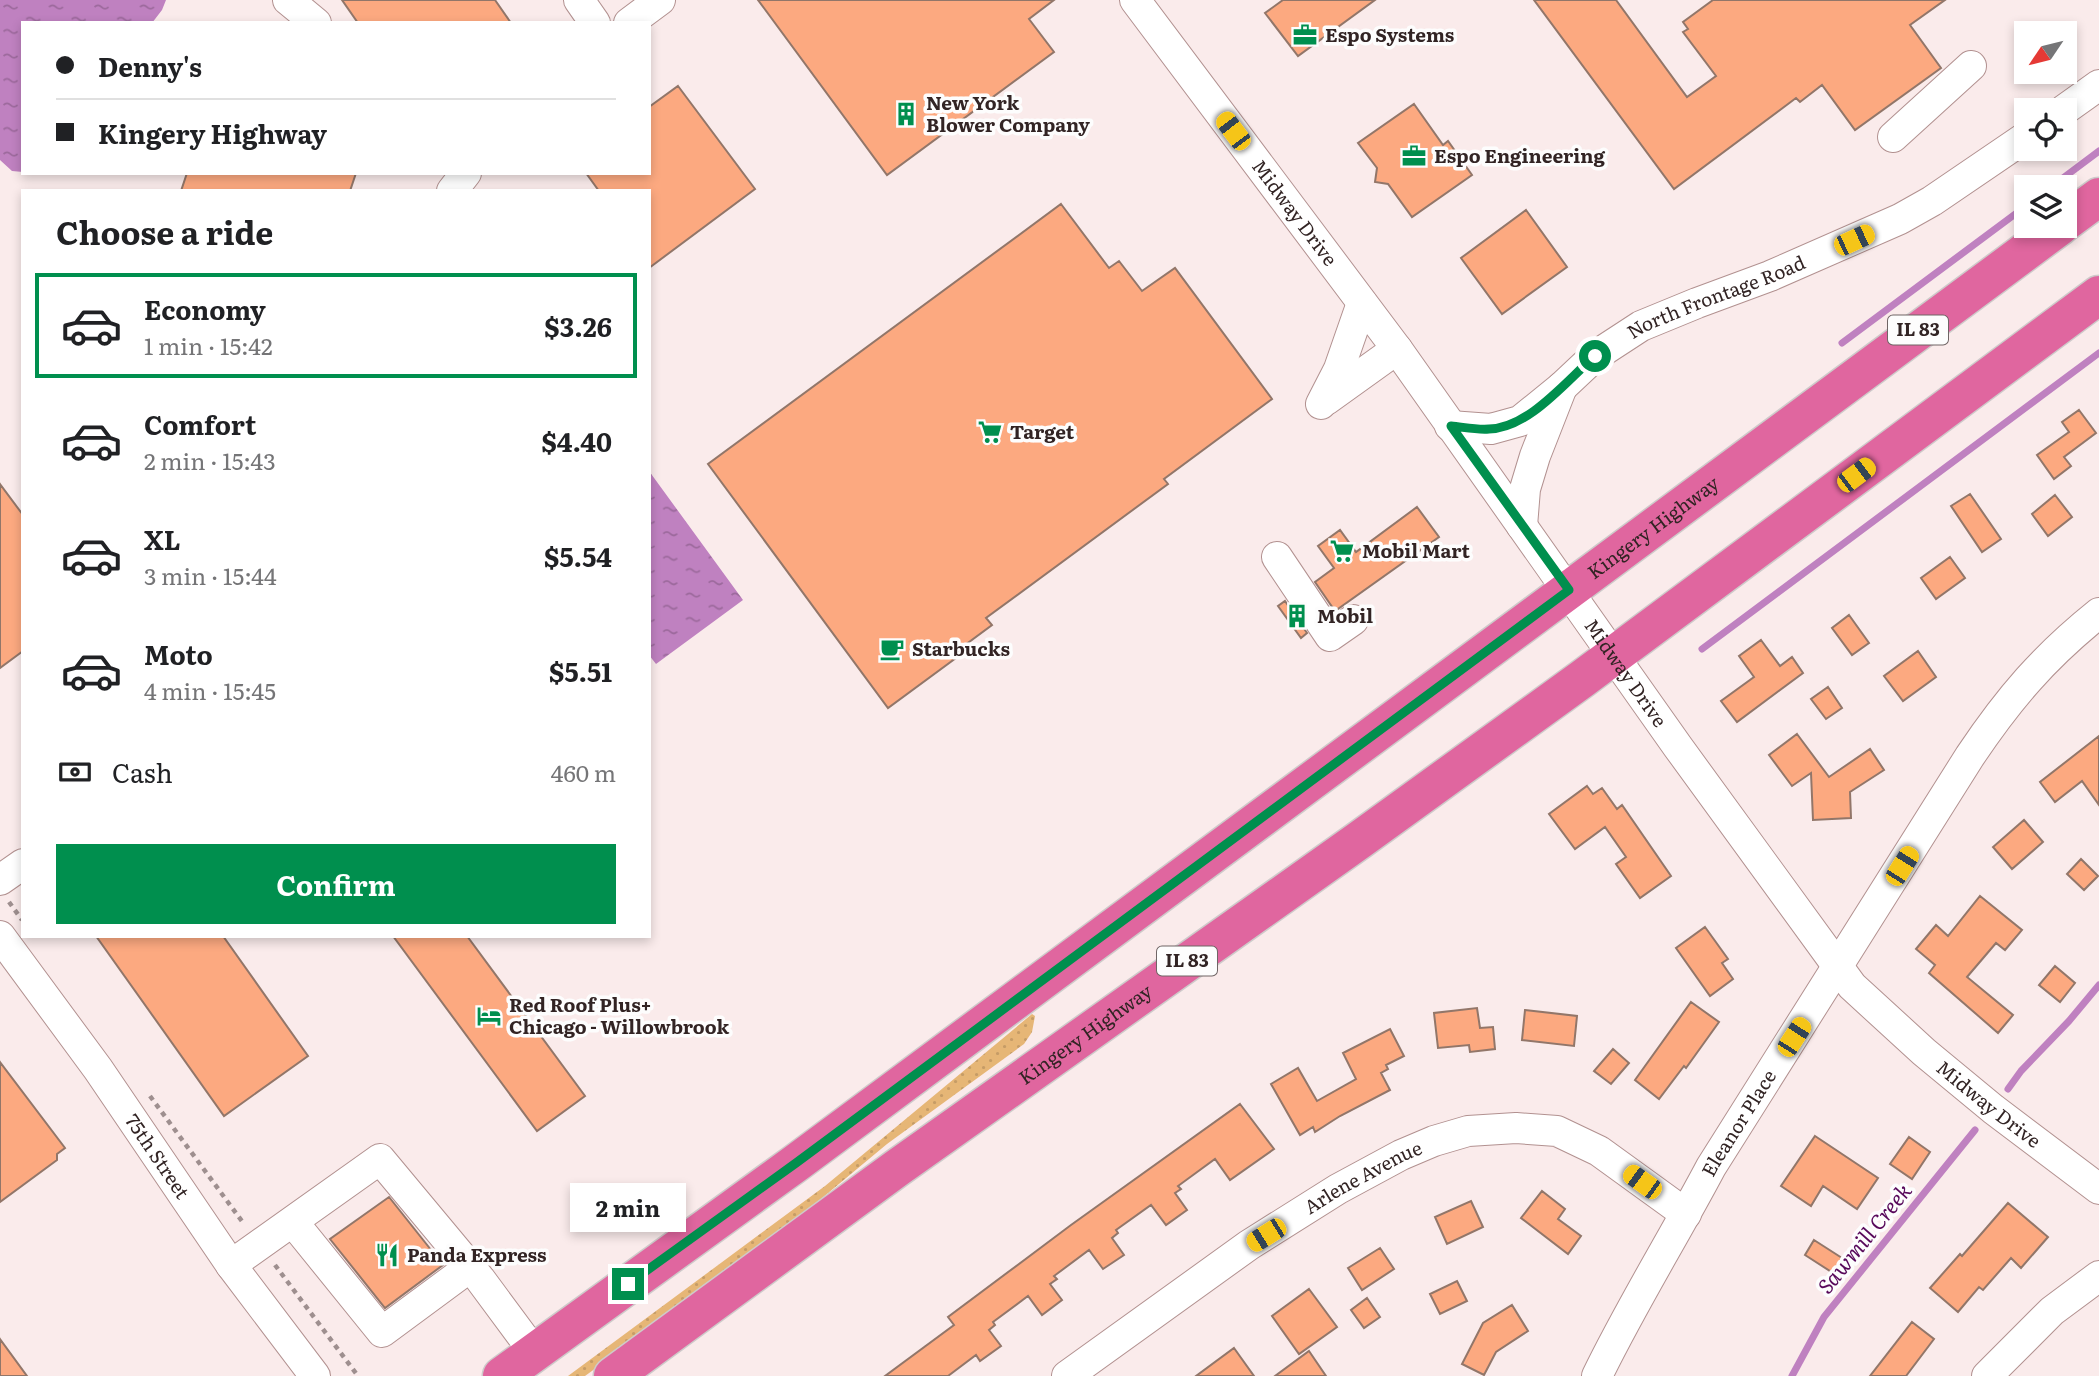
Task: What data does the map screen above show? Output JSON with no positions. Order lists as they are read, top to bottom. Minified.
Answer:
{"streets":{"highway":["IL 83","Kingery Highway"],"street":["Midway Drive","North Frontage Road","Eleanor Place","75th Street","Arlene Avenue"]},"crossings":[["Midway Drive","North Frontage Road"],["Midway Drive","Kingery Highway"],["Midway Drive","Eleanor Place"],["Eleanor Place","Arlene Avenue"]],"water":["Sawmill Creek"],"places":{"office":["Espo Systems","Espo Engineering"],"building":["New York Blower Company","Mobil"],"supermarket":["Target","Mobil Mart"],"cafe":["Starbucks"],"hotel":["Red Roof Plus+ Chicago - Willowbrook"],"restaurant":["Panda Express"]},"north":"bottom left","page":{"banner":["Denny's","Kingery Highway"],"heading":"Choose a ride","list":[{"name":"Economy","note":"1 min · 15:42","value":"$3.26"},{"name":"Comfort","note":"2 min · 15:43","value":"$4.40"},{"name":"XL","note":"3 min · 15:44","value":"$5.54"},{"name":"Moto","note":"4 min · 15:45","value":"$5.51"}],"pay":["Cash","460 m"],"buttons":"Confirm","bubble":"2 min"}}
